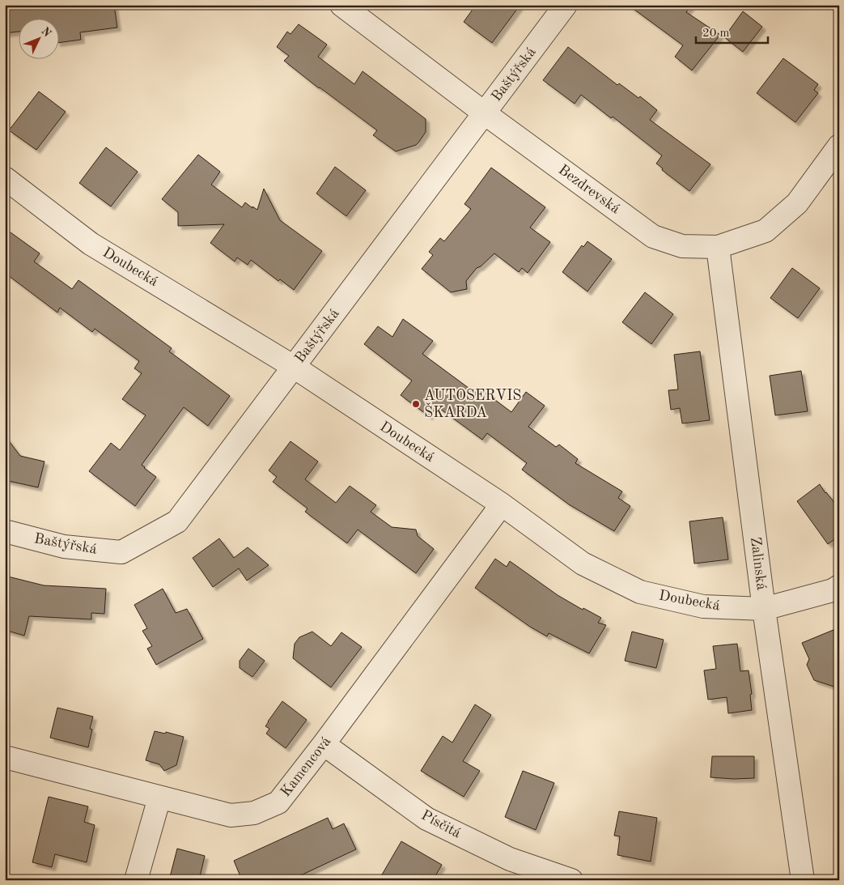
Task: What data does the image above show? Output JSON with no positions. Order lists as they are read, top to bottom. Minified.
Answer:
{"streets":{"street":["Baštýřská","Bezdrevská","Doubecká","Zalinská","Kamencová","Písčitá"]},"crossings":[["Baštýřská","Bezdrevská"],["Baštýřská","Doubecká"],["Bezdrevská","Zalinská"],["Doubecká","Zalinská"],["Doubecká","Kamencová"],["Kamencová","Písčitá"]],"places":["AUTOSERVIS ŠKARDA"],"scale_bar":"20 m","north":"top right"}
